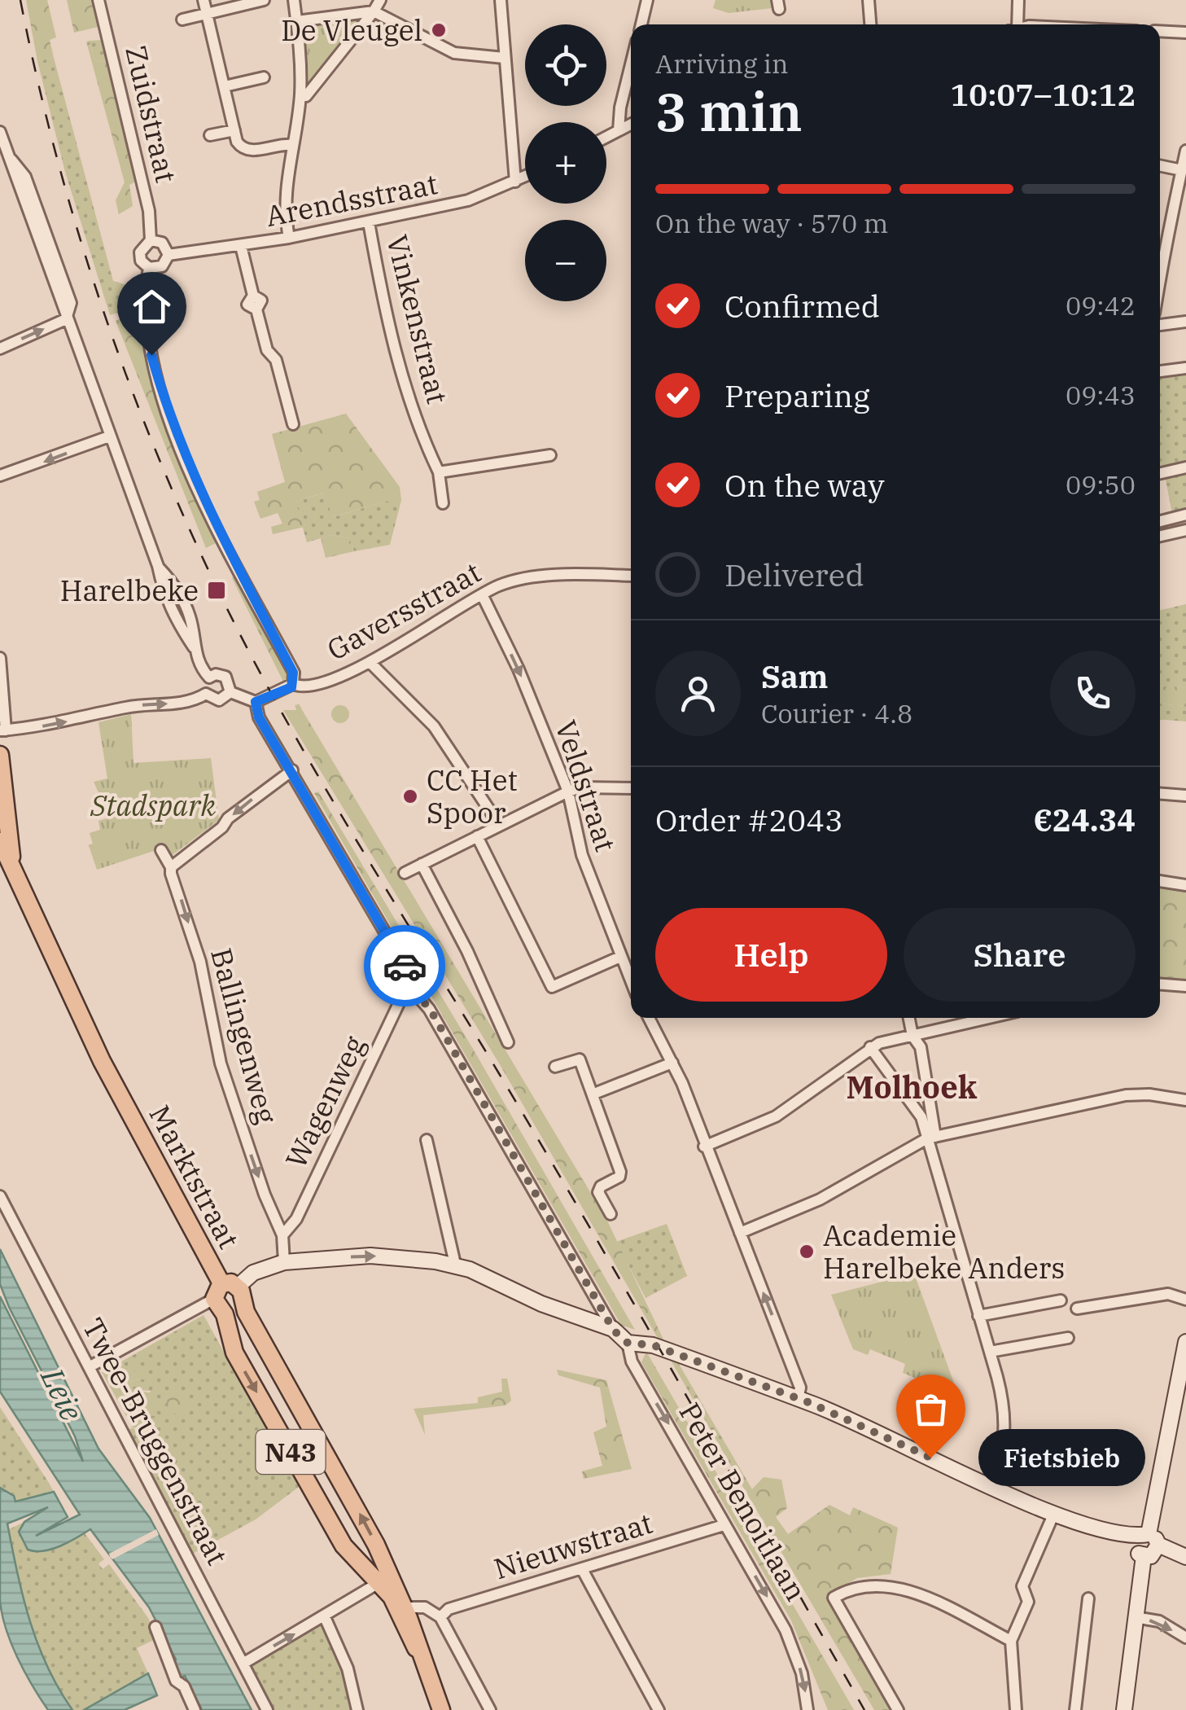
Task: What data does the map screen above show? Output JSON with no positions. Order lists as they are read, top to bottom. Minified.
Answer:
{"streets":{"main road":["Marktstraat","N43"],"street":["Zuidstraat","Arendsstraat","Vinkenstraat","Gaversstraat","Veldstraat","Ballingenweg","Wagenweg","Twee-Bruggenstraat","Peter Benoitlaan","Nieuwstraat"]},"crossings":[["Zuidstraat","Arendsstraat"],["Zuidstraat","Gaversstraat"],["Arendsstraat","Vinkenstraat"],["Gaversstraat","Veldstraat"],["Ballingenweg","Wagenweg"],["Marktstraat","N43"],["Peter Benoitlaan","Nieuwstraat"]],"one_way":["Ballingenweg","Peter Benoitlaan"],"districts":["Molhoek"],"water":["Leie"],"parks":["Stadspark"],"places":{"other":["De Vleugel","CC Het Spoor","Academie Harelbeke Anders","Fietsbieb"],"transit":["Harelbeke"]},"page":{"map_buttons":["+","−"],"heading":["3 min","Arriving in","10:07–10:12"],"panel":["Sam","Courier · 4.8","Order #2043","€24.34"],"bar":"On the way · 570 m","list":[["Confirmed","09:42"],["Preparing","09:43"],["On the way","09:50"],"Delivered"],"buttons":["Help","Share"],"bubble":"Fietsbieb"}}
